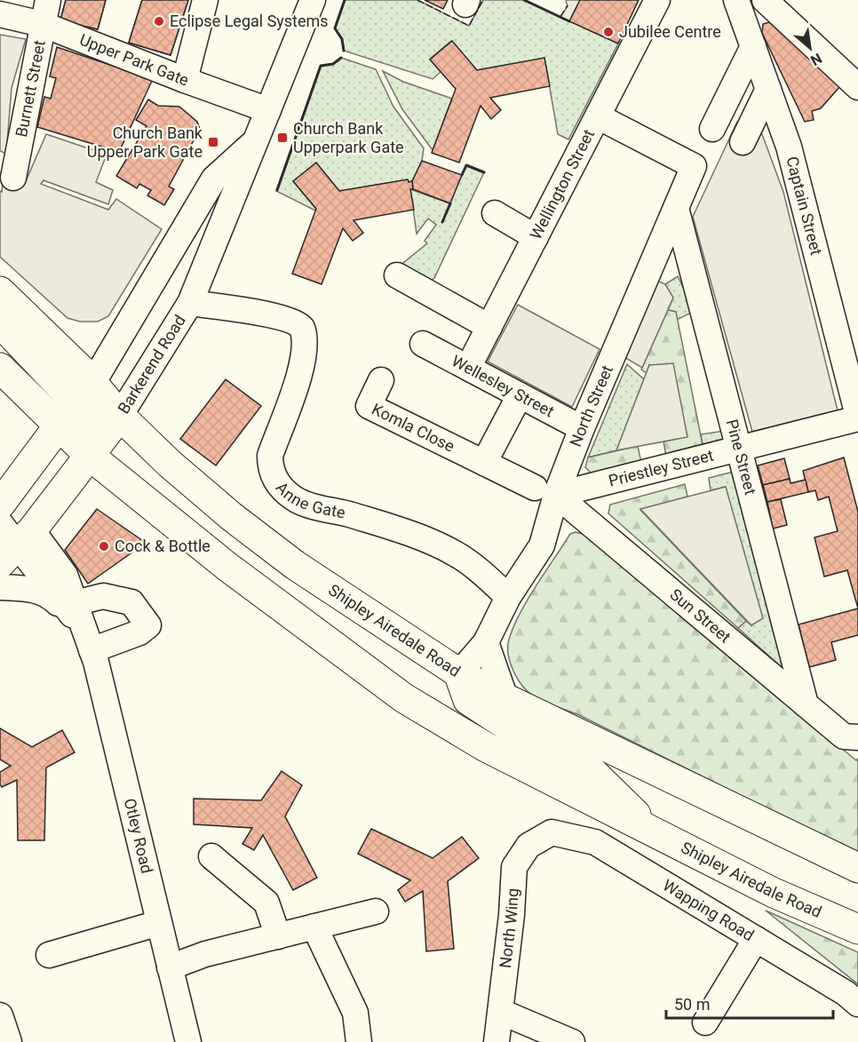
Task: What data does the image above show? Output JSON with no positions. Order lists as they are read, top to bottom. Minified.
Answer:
{"streets":{"main road":["Barkerend Road","Shipley Airedale Road"],"street":["Upper Park Gate","Burnett Street","Wellington Street","Captain Street","Wellesley Street","North Street","Komla Close","Pine Street","Priestley Street","Anne Gate","Sun Street","Otley Road","Wapping Road","North Wing"]},"crossings":[["Upper Park Gate","Burnett Street"],["Upper Park Gate","Barkerend Road"],["Wellington Street","Wellesley Street"],["Wellington Street","North Street"],["Captain Street","Priestley Street"],["Barkerend Road","Anne Gate"],["Barkerend Road","Shipley Airedale Road"],["Barkerend Road","Otley Road"],["Wellesley Street","North Street"],["North Street","Komla Close"],["North Street","Pine Street"],["North Street","Priestley Street"],["North Street","Anne Gate"],["North Street","Sun Street"],["North Street","Shipley Airedale Road"],["Komla Close","Priestley Street"],["Komla Close","Sun Street"],["Pine Street","Priestley Street"],["Pine Street","Sun Street"],["Priestley Street","Sun Street"],["Wapping Road","North Wing"]],"places":{"other":["Eclipse Legal Systems","Jubilee Centre","Cock & Bottle"],"transit":["Church Bank Upperpark Gate","Church Bank Upper Park Gate"]},"scale_bar":"50 m","north":"bottom right"}
